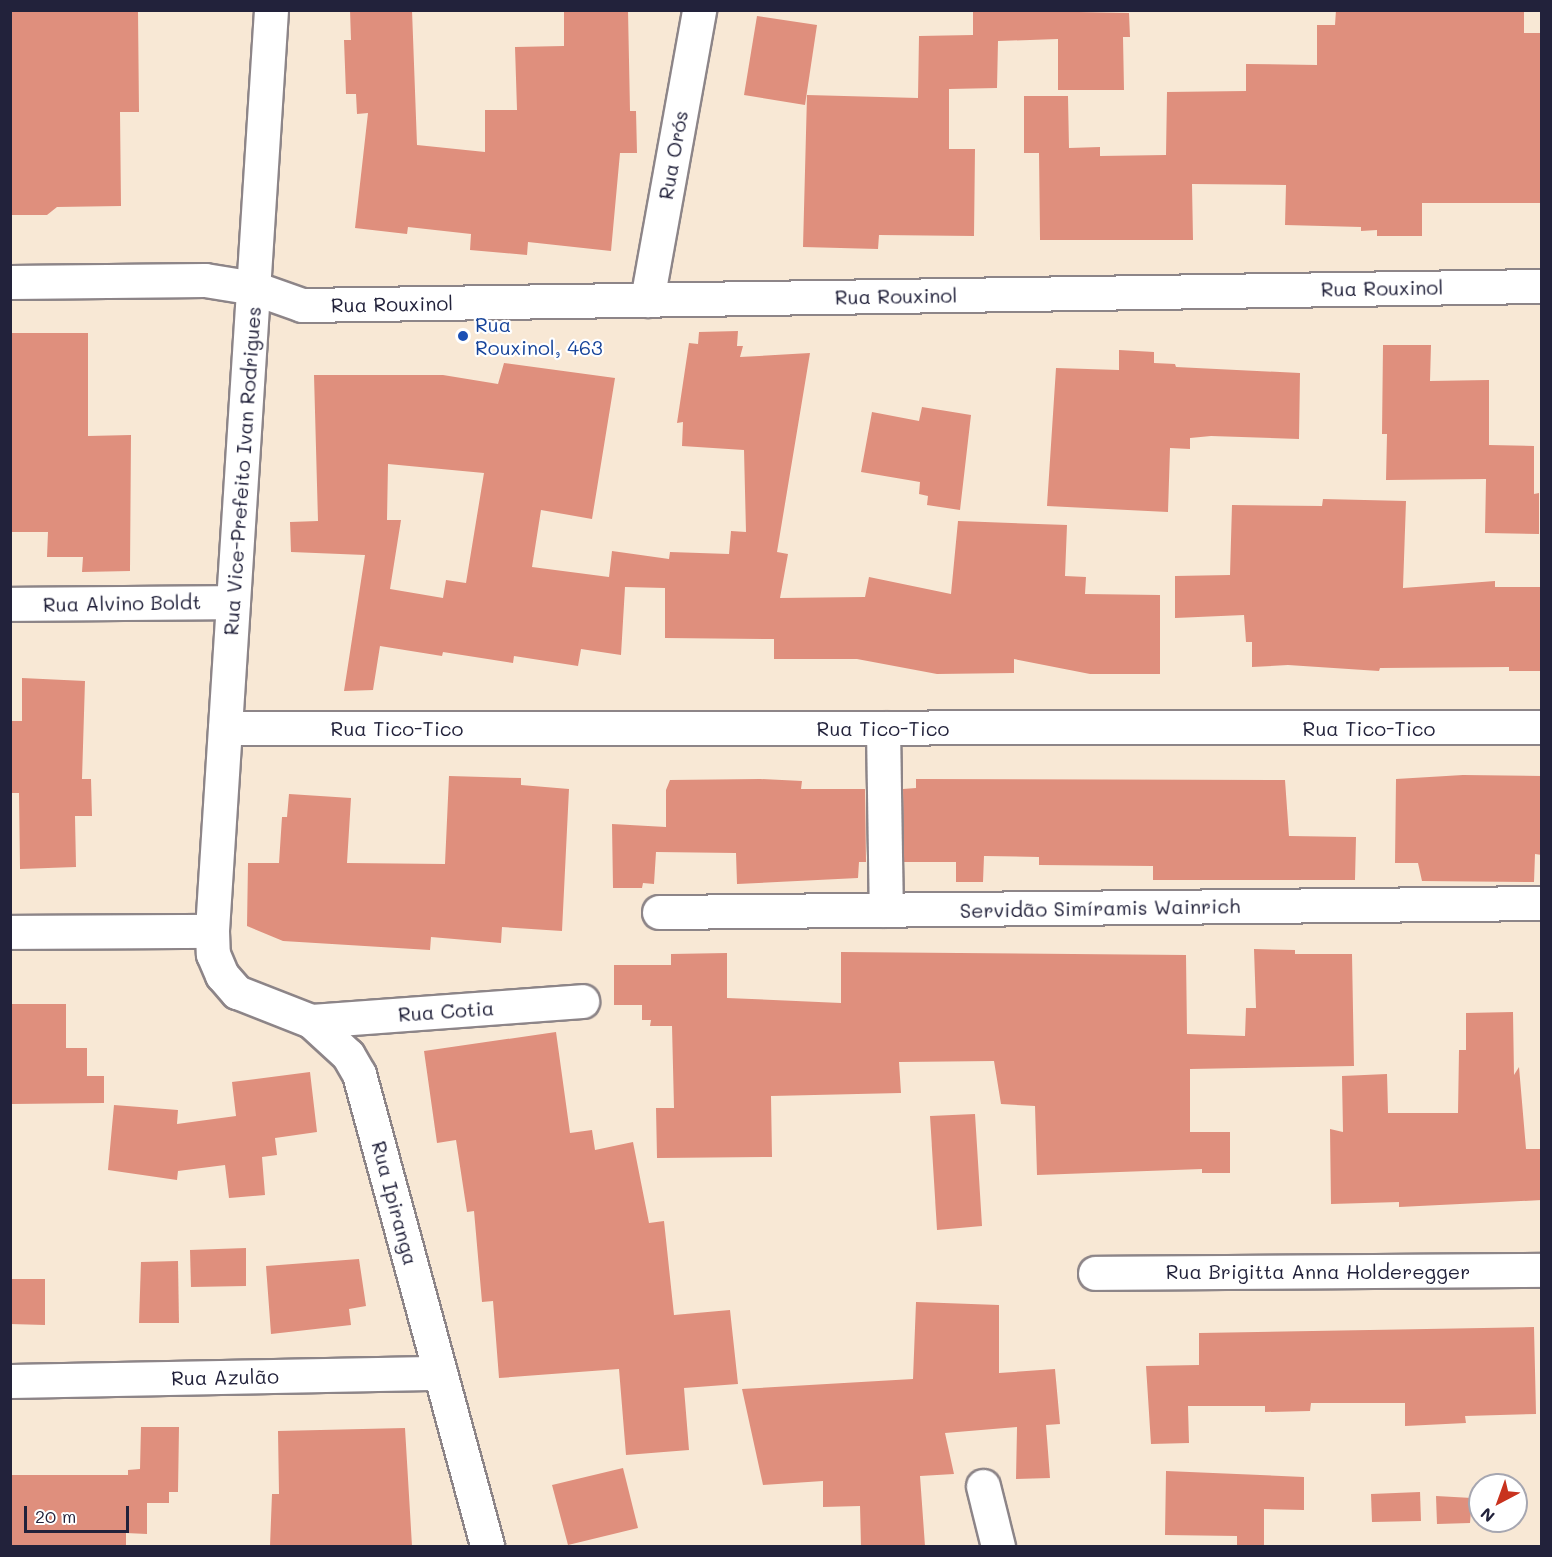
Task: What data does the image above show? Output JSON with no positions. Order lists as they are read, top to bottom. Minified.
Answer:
{"streets":{"street":["Rua Orós","Rua Rouxinol","Rua Vice-Prefeito Ivan Rodrigues","Rua Alvino Boldt","Rua Tico-Tico","Servidão Simíramis Wainrich","Rua Cotia","Rua Ipiranga","Rua Brigitta Anna Holderegger","Rua Azulão"]},"crossings":[["Rua Orós","Rua Rouxinol"],["Rua Rouxinol","Rua Vice-Prefeito Ivan Rodrigues"],["Rua Vice-Prefeito Ivan Rodrigues","Rua Alvino Boldt"],["Rua Vice-Prefeito Ivan Rodrigues","Rua Tico-Tico"],["Rua Vice-Prefeito Ivan Rodrigues","Rua Ipiranga"],["Rua Cotia","Rua Ipiranga"],["Rua Ipiranga","Rua Azulão"]],"places":["Rua Rouxinol, 463"],"scale_bar":"20 m","north":"bottom left"}
